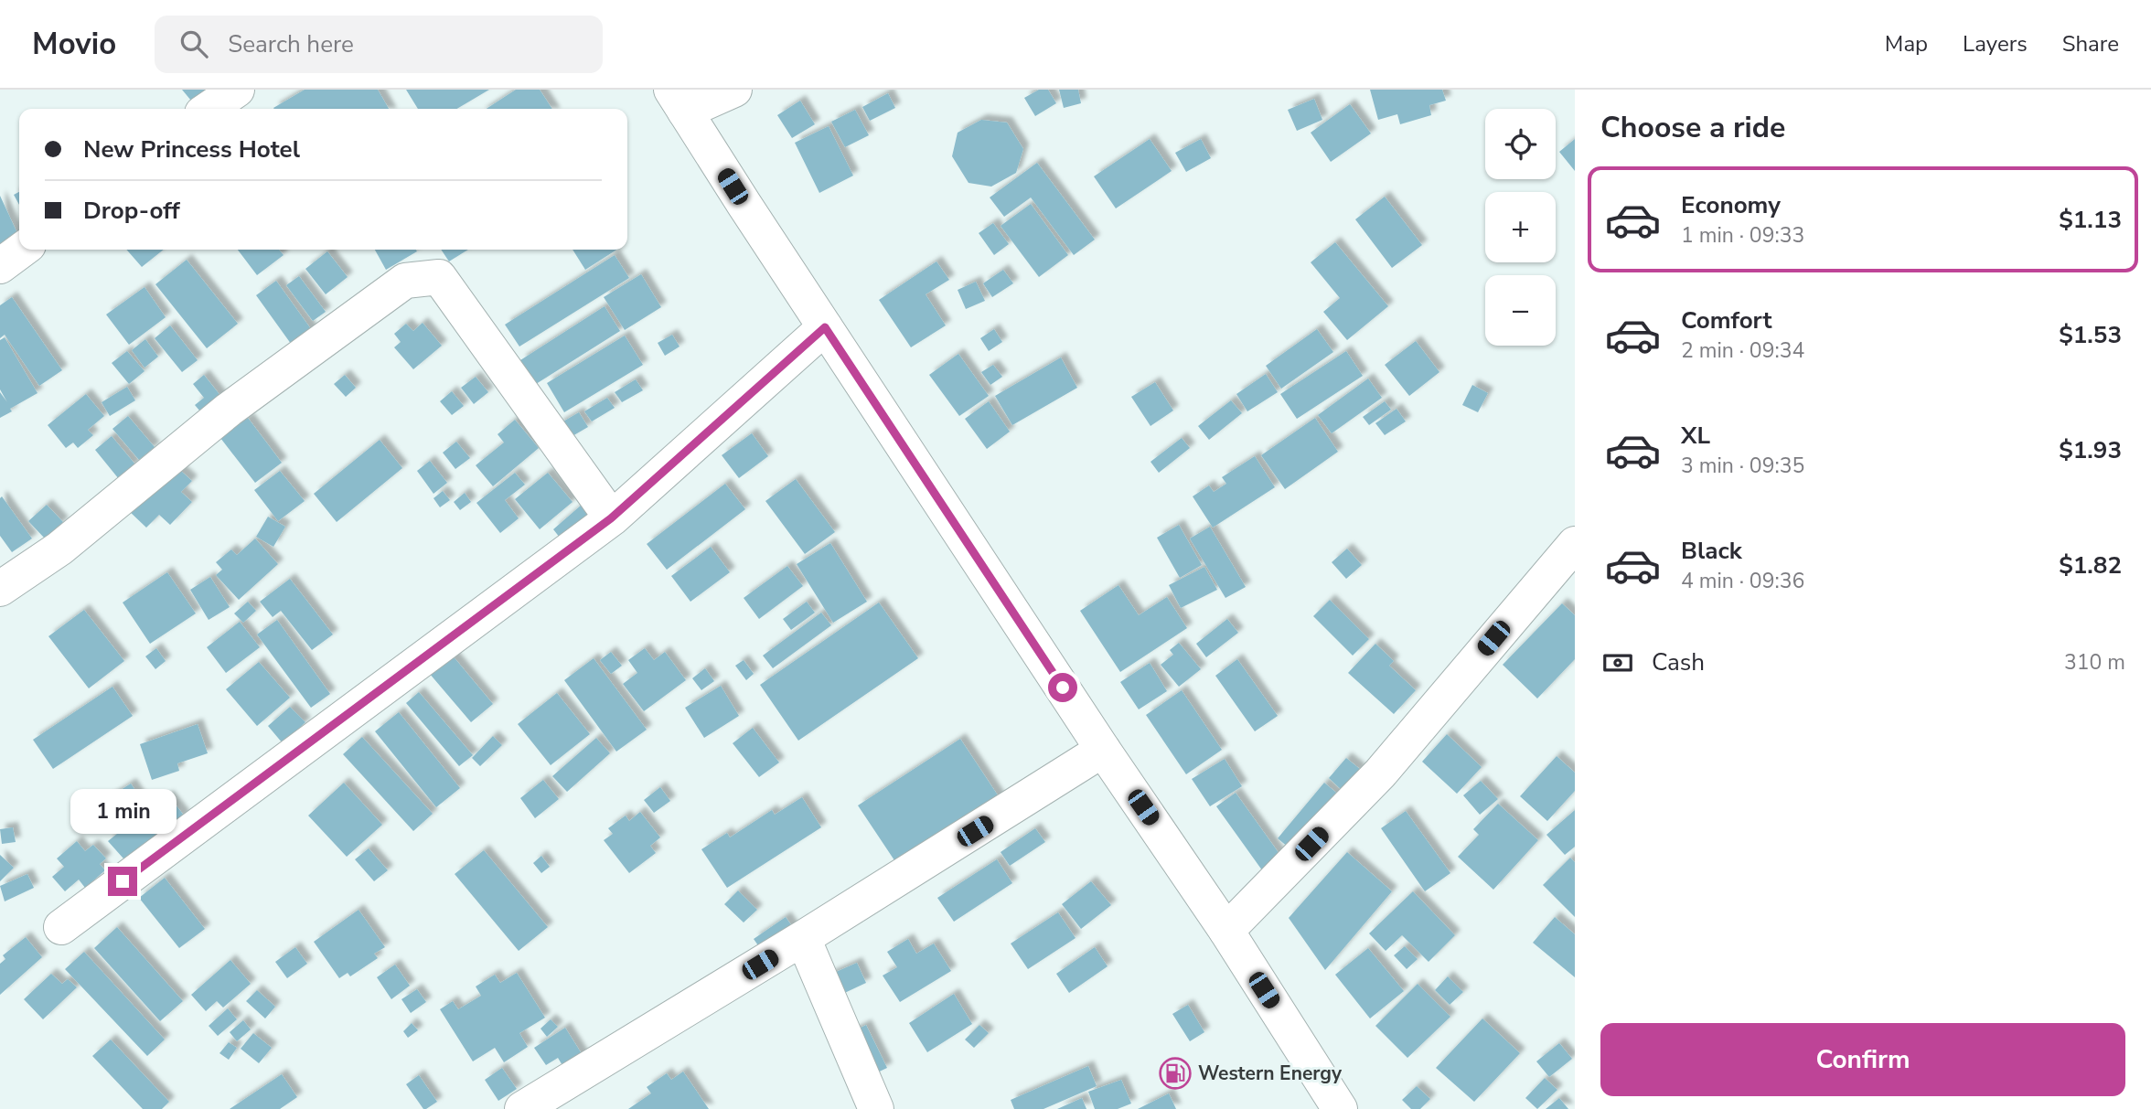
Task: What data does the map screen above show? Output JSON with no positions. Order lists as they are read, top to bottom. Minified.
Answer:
{"places":{"fuel station":["Western Energy"]},"page":{"header":"Movio","search":"Search here","nav":["Map","Layers","Share"],"heading":"Choose a ride","map_buttons":["+","−"],"banner":["New Princess Hotel","Drop-off"],"list":[{"name":"Economy","note":"1 min · 09:33","value":"$1.13"},{"name":"Comfort","note":"2 min · 09:34","value":"$1.53"},{"name":"XL","note":"3 min · 09:35","value":"$1.93"},{"name":"Black","note":"4 min · 09:36","value":"$1.82"}],"pay":["Cash","310 m"],"bubble":"1 min","buttons":"Confirm"}}
